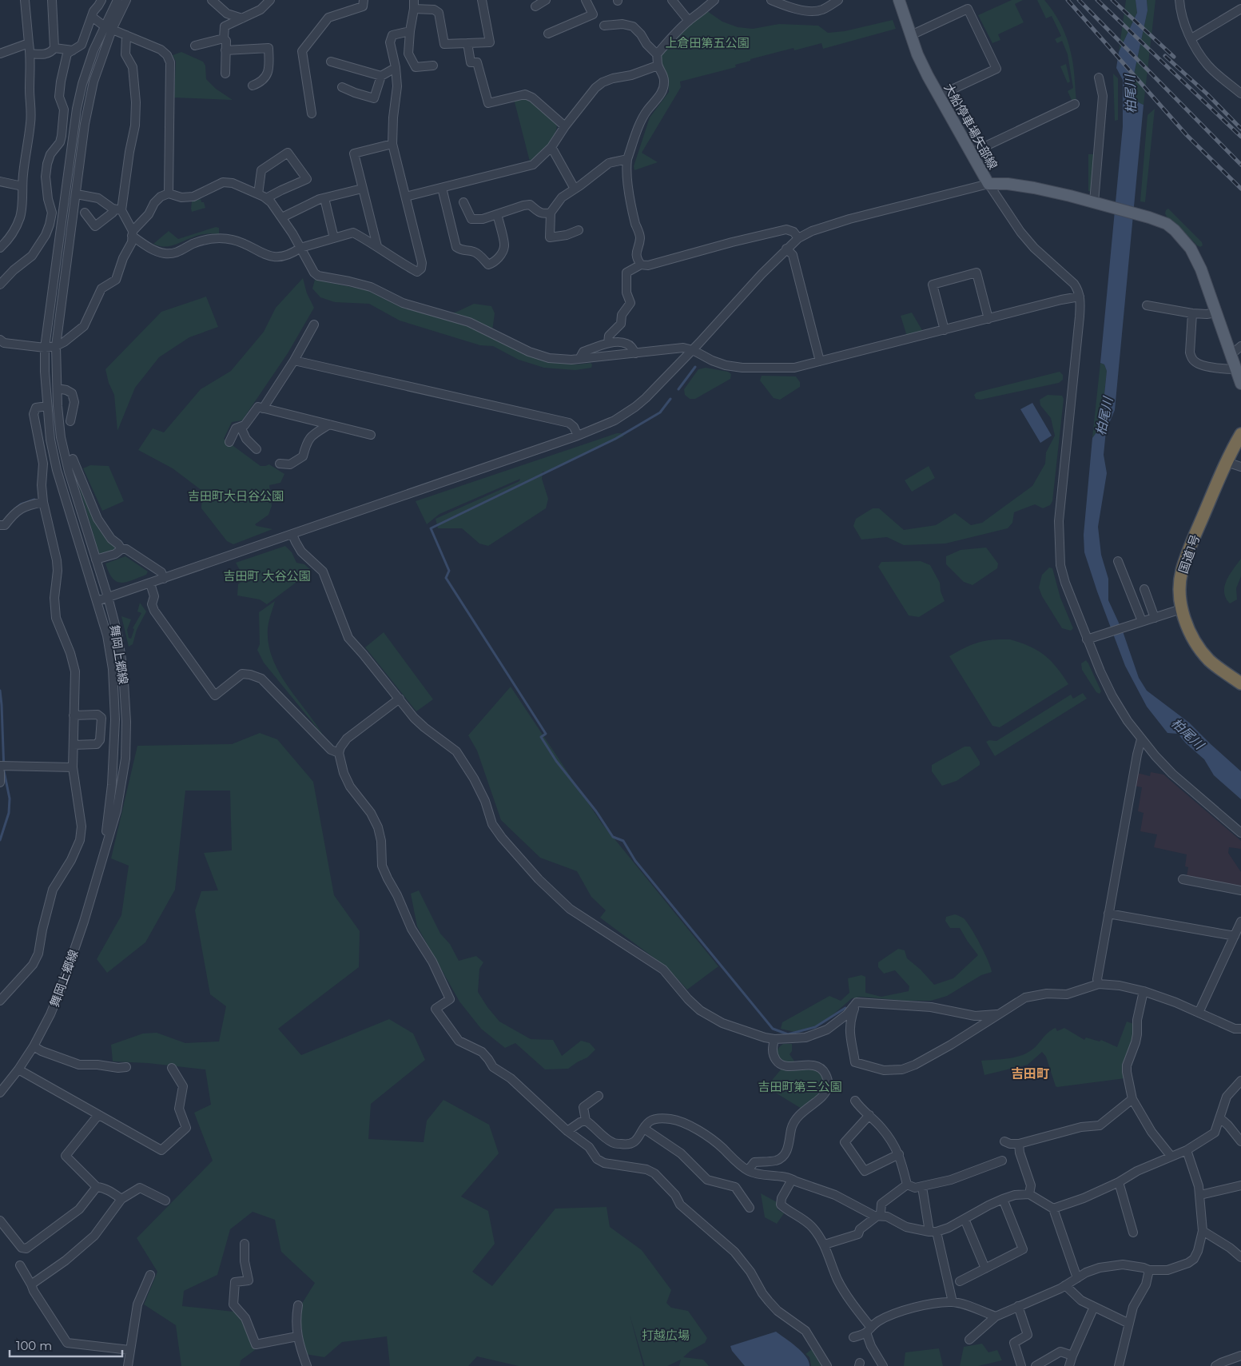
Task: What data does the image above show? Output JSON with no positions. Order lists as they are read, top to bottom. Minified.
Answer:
{"streets":{"highway":["国道1号"],"main road":["大船停車場矢部線"],"street":["舞岡上郷線"]},"districts":["吉田町"],"water":["柏尾川"],"parks":["上倉田第五公園","吉田町大日谷公園","吉田町 大谷公園","吉田町第三公園","打越広場"],"scale_bar":"100 m"}
